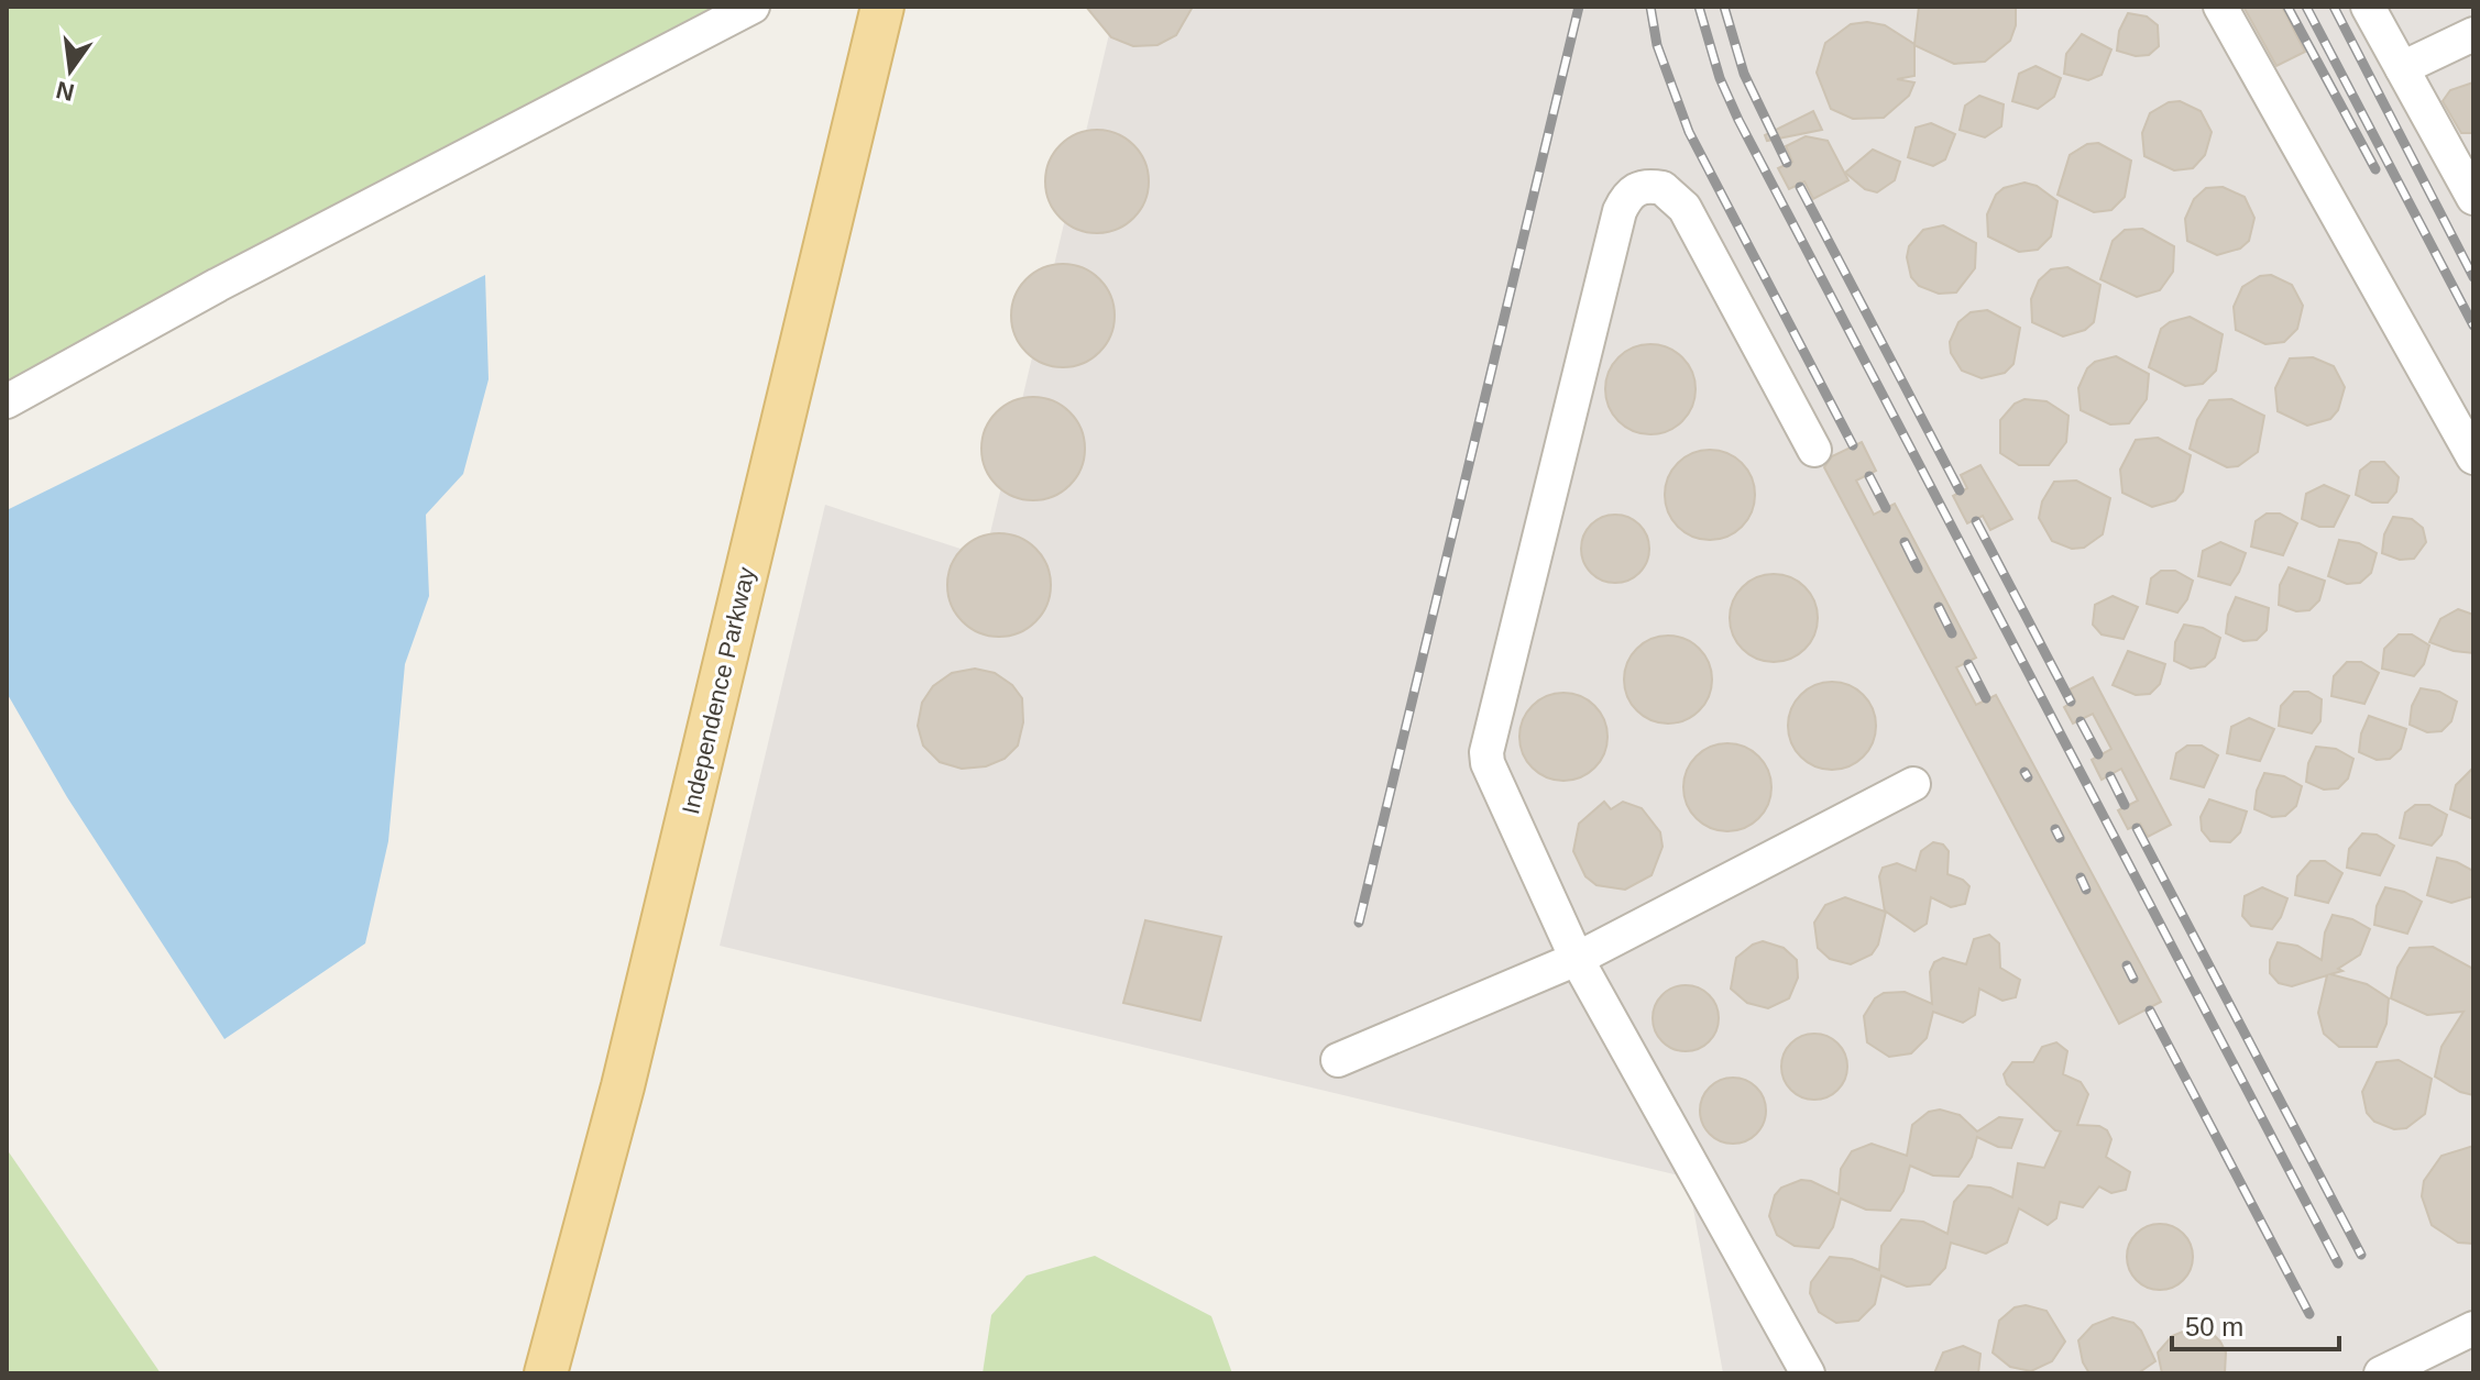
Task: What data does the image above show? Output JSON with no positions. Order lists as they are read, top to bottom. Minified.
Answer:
{"streets":{"main road":["Independence Parkway"]},"scale_bar":"50 m","north":"bottom"}
